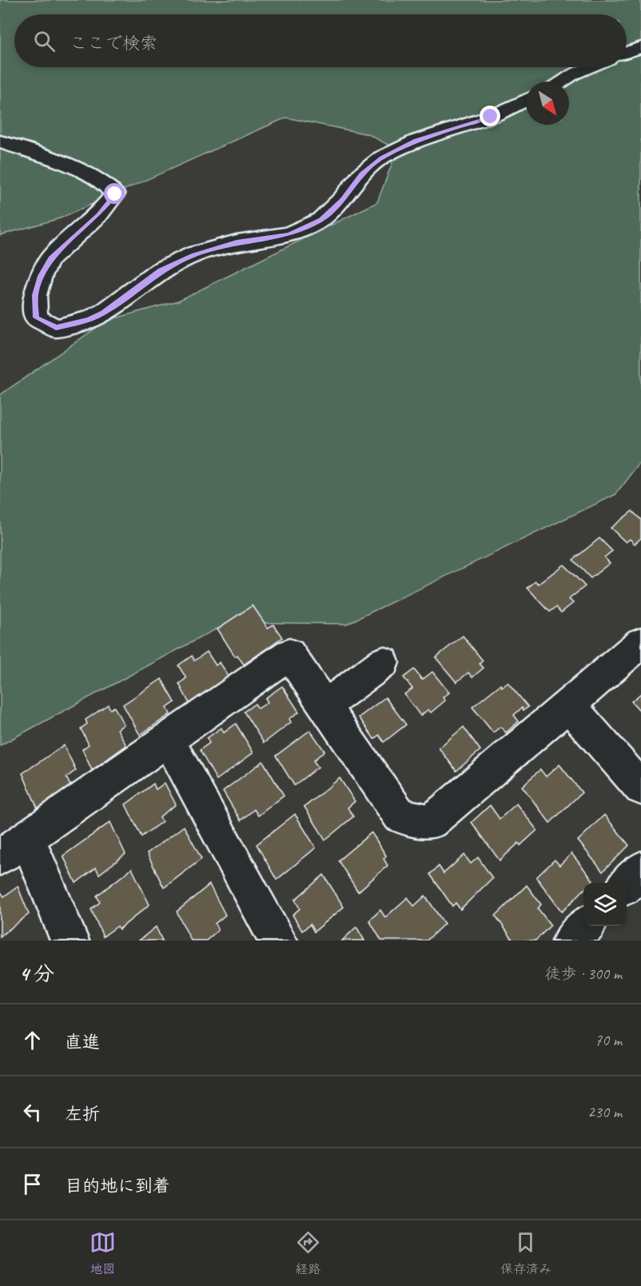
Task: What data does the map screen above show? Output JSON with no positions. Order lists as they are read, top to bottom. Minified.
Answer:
{"north":"bottom right","page":{"search":"ここで検索","heading":["4 分","徒歩 · 300 m"],"list":[["直進","70 m"],["左折","230 m"],"目的地に到着"],"nav":["地図","経路","保存済み"]}}
